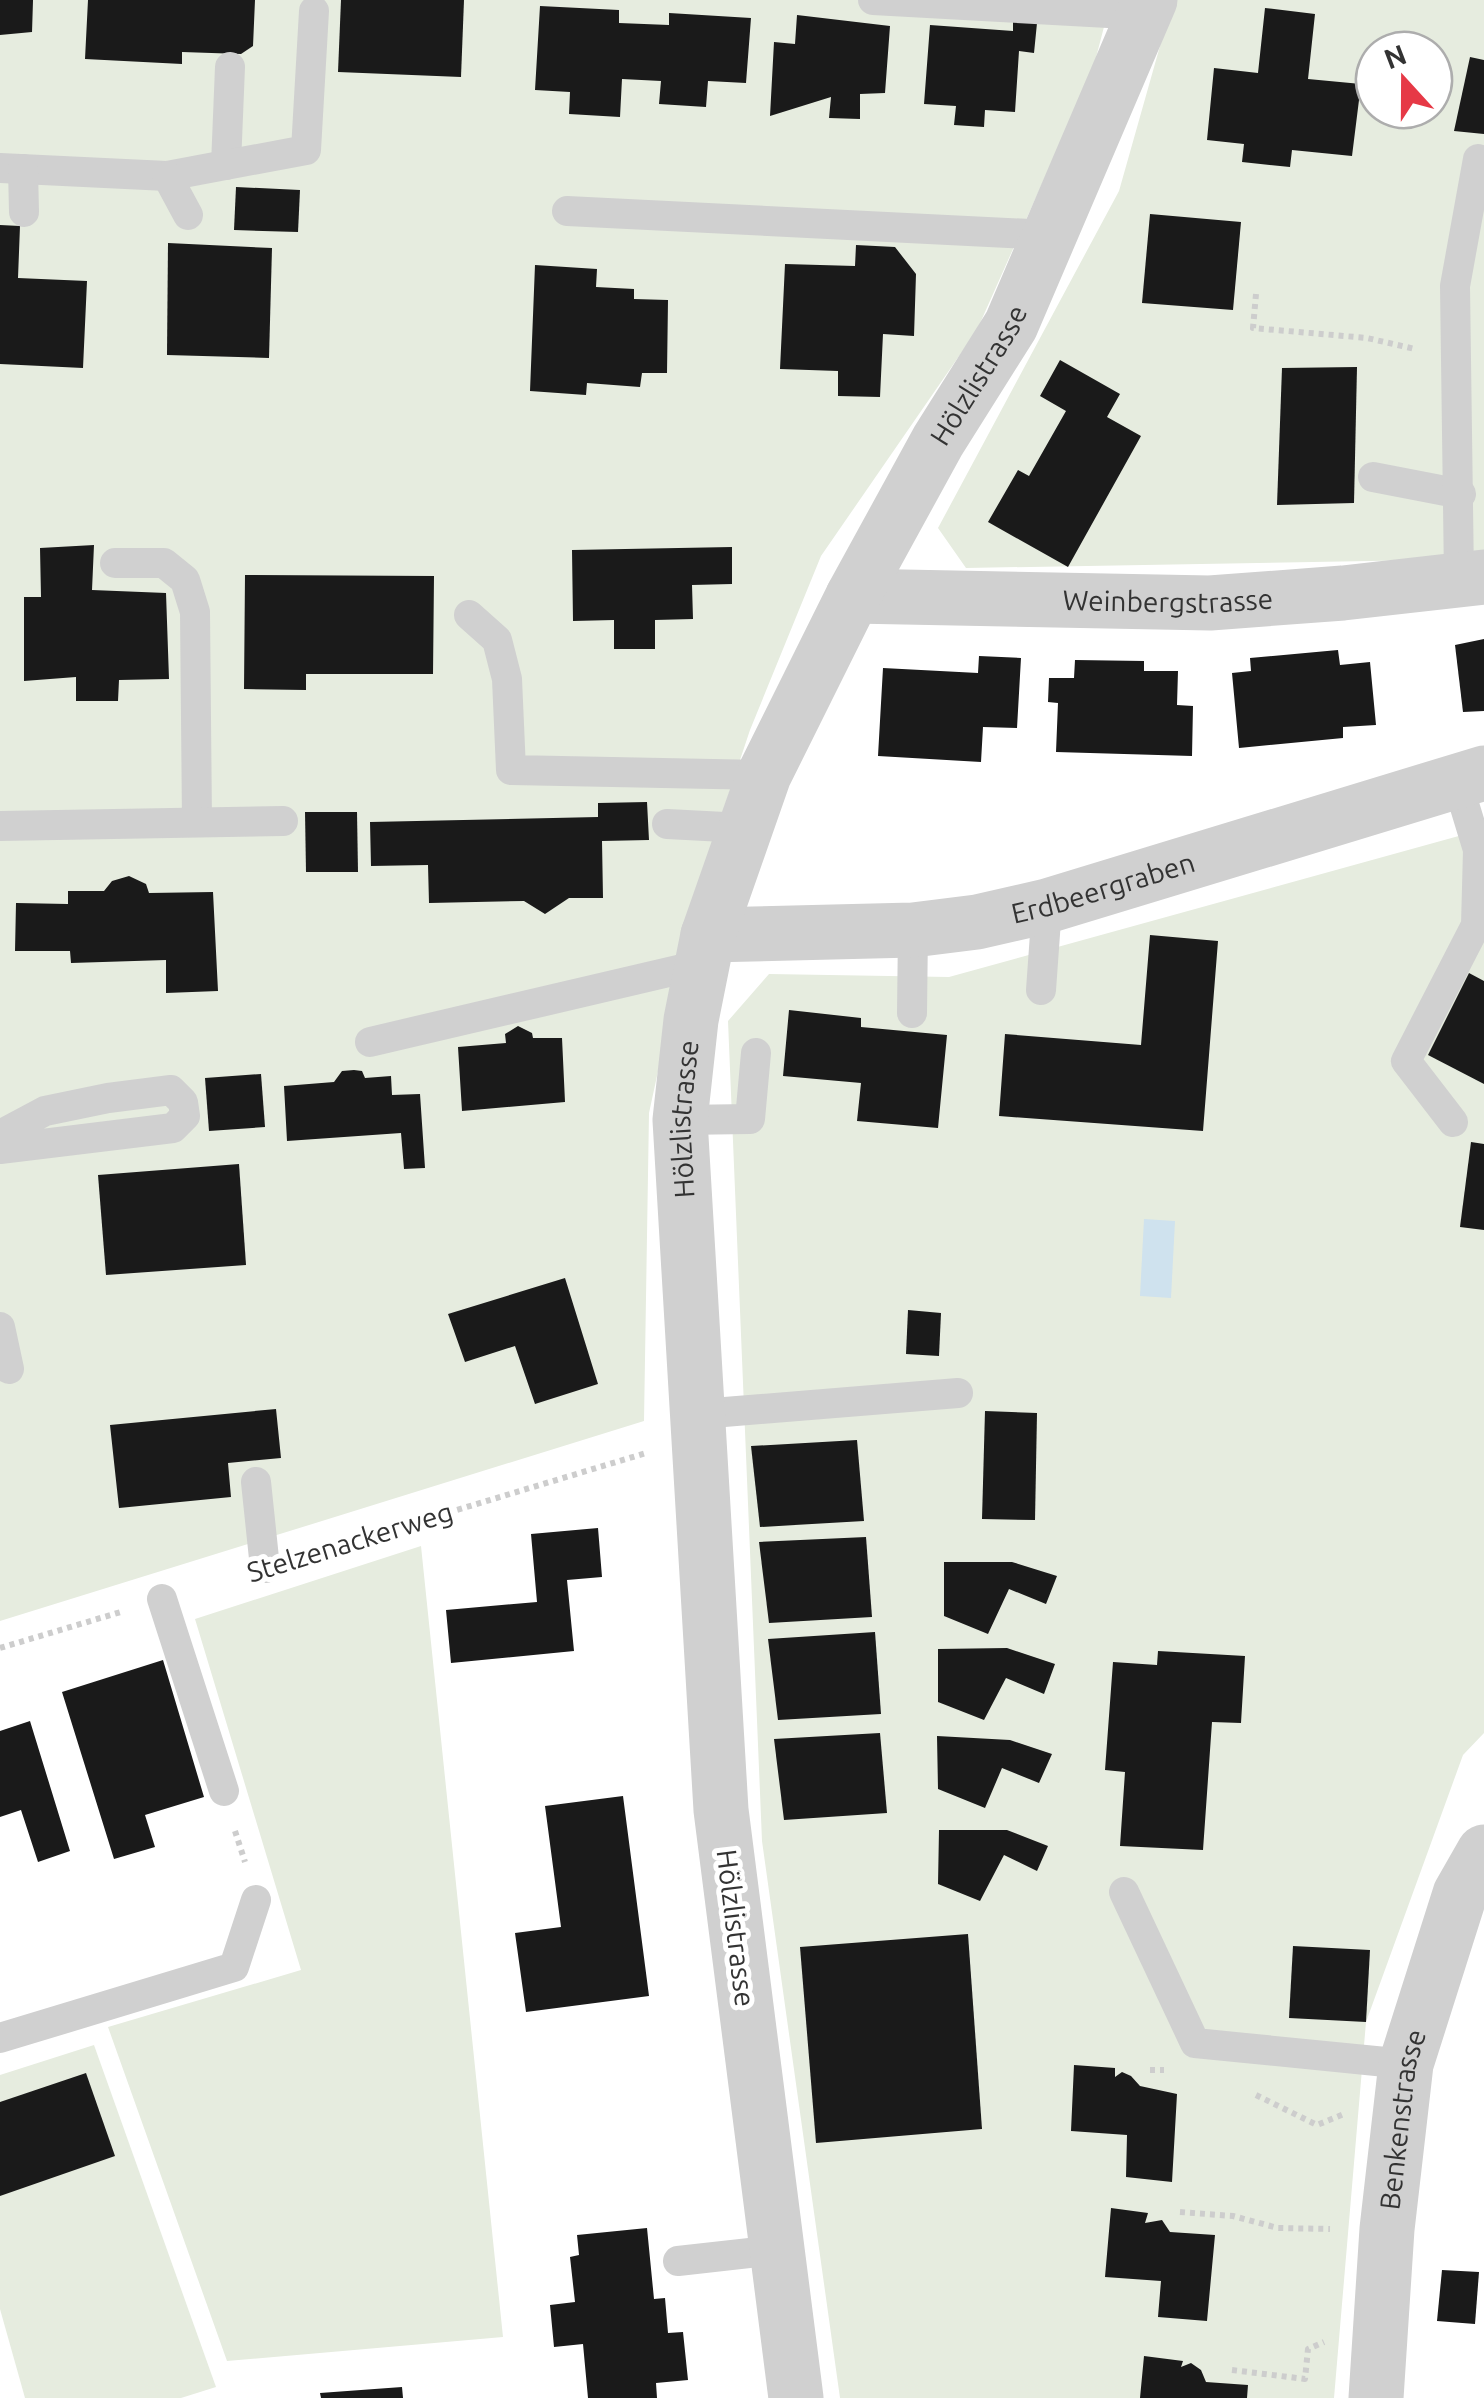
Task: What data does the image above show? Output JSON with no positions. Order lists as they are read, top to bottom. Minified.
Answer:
{"streets":{"street":["Hölzlistrasse","Weinbergstrasse","Erdbeergraben","Benkenstrasse"],"path":["Stelzenackerweg"]},"crossings":[["Hölzlistrasse","Weinbergstrasse"],["Hölzlistrasse","Erdbeergraben"],["Hölzlistrasse","Stelzenackerweg"]],"north":"top"}
